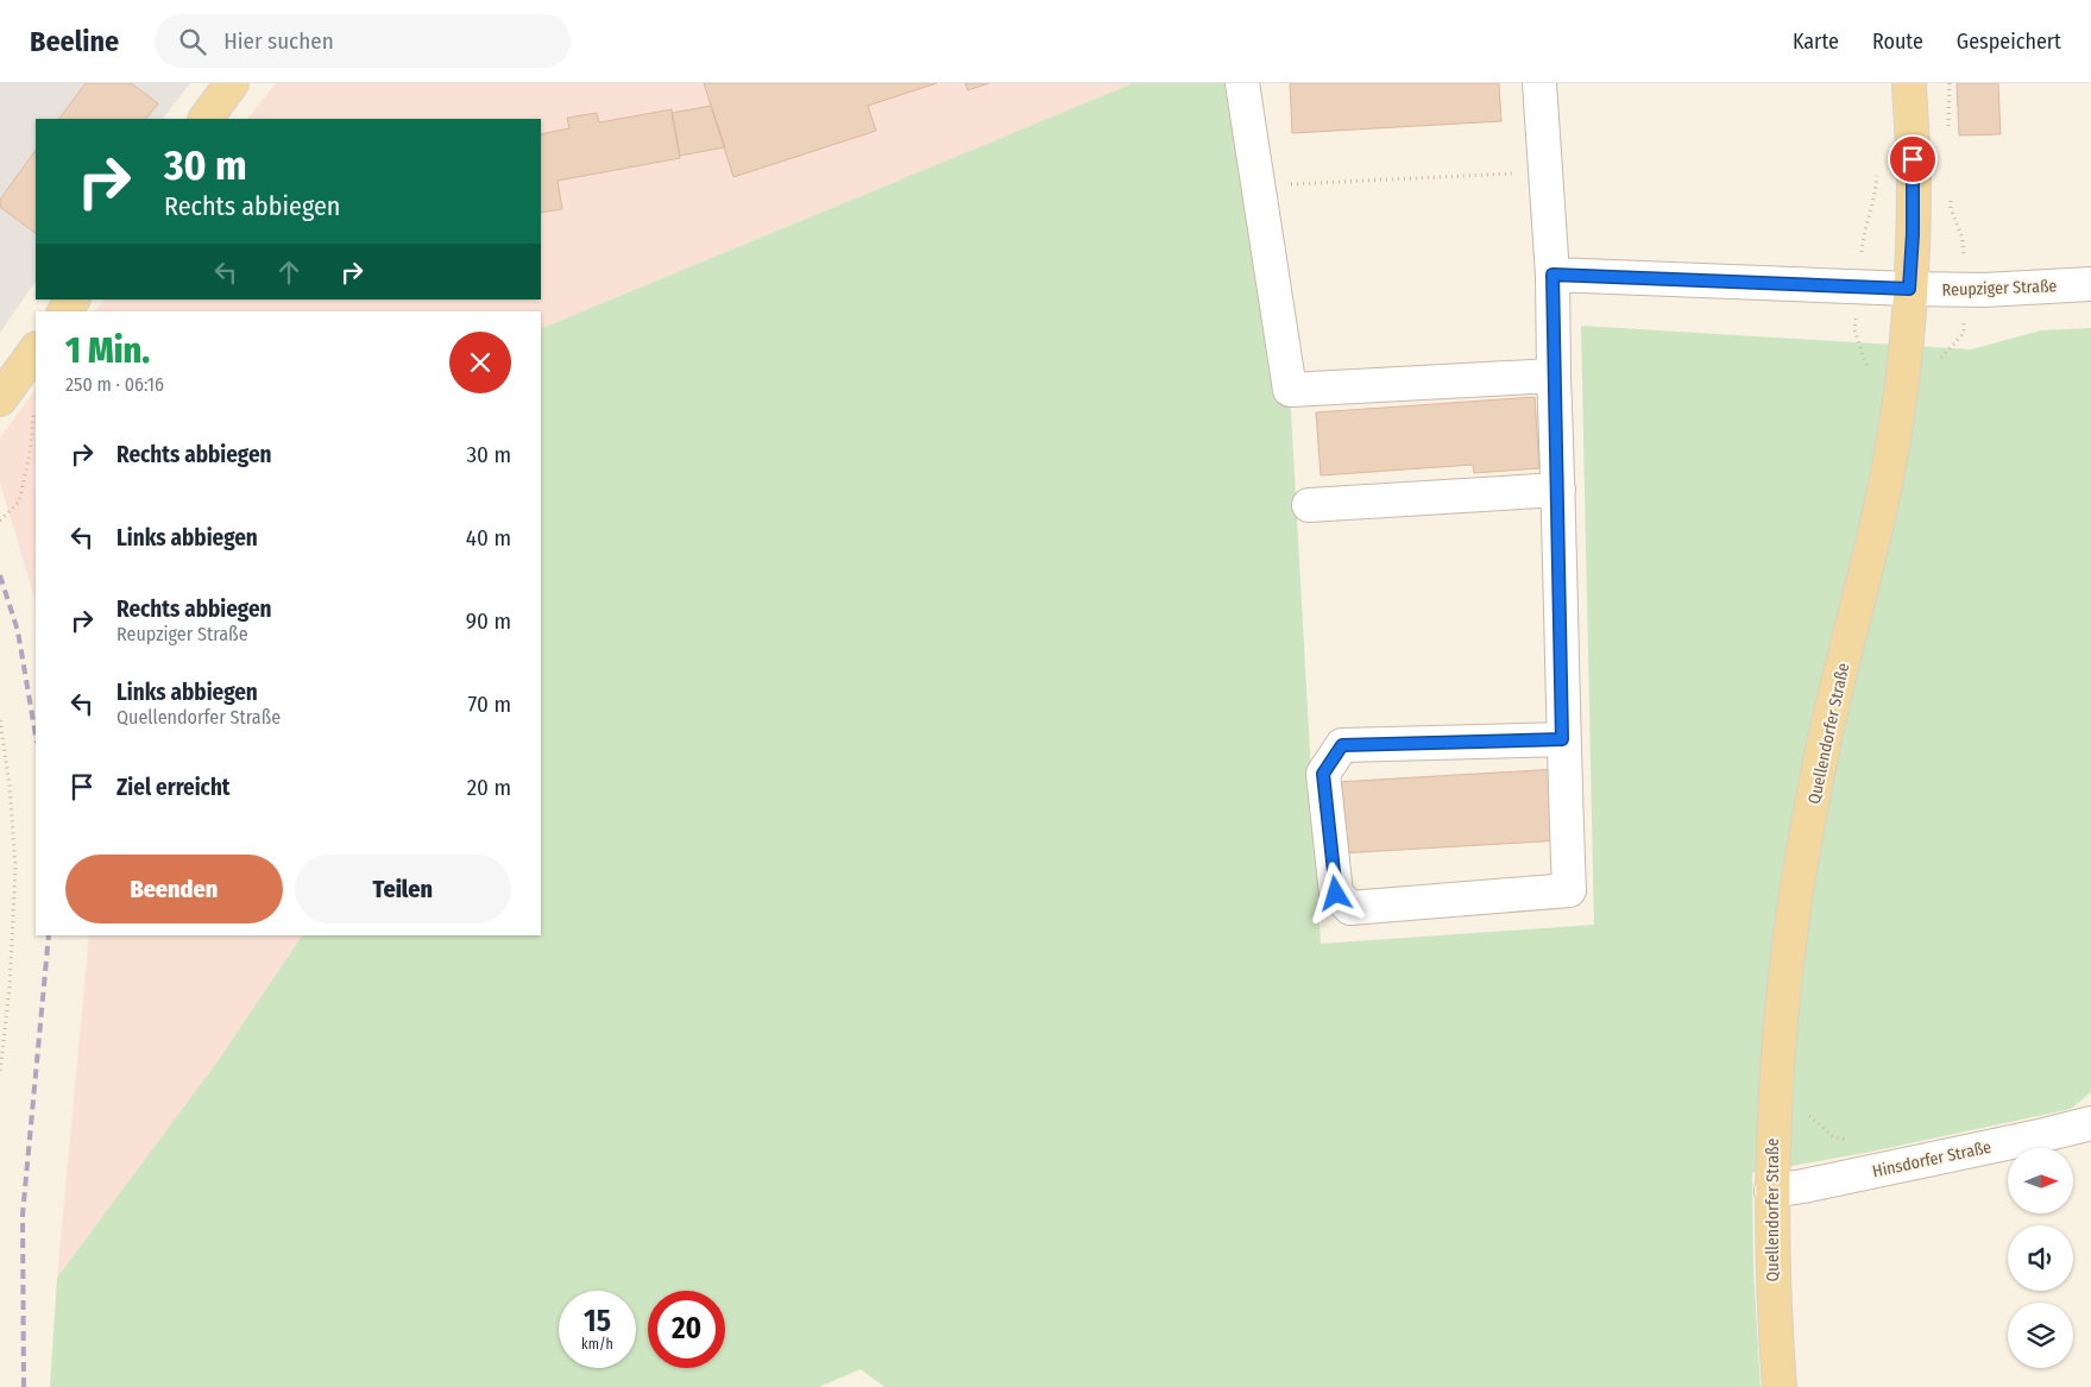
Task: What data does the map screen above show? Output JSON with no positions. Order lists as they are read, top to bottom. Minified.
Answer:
{"streets":{"main road":["Quellendorfer Straße"],"street":["Reupziger Straße","Hinsdorfer Straße"]},"crossings":[["Reupziger Straße","Quellendorfer Straße"],["Quellendorfer Straße","Hinsdorfer Straße"]],"north":"right","page":{"header":"Beeline","search":"Hier suchen","nav":["Karte","Route","Gespeichert"],"turn":["30 m","Rechts abbiegen"],"heading":["1 Min.","250 m · 06:16"],"list":[{"name":"Rechts abbiegen","value":"30 m"},{"name":"Links abbiegen","value":"40 m"},{"name":"Rechts abbiegen","note":"Reupziger Straße","value":"90 m"},{"name":"Links abbiegen","note":"Quellendorfer Straße","value":"70 m"},{"name":"Ziel erreicht","value":"20 m"}],"buttons":["Beenden","Teilen"],"speed":"15 km/h","limit":"20"}}
